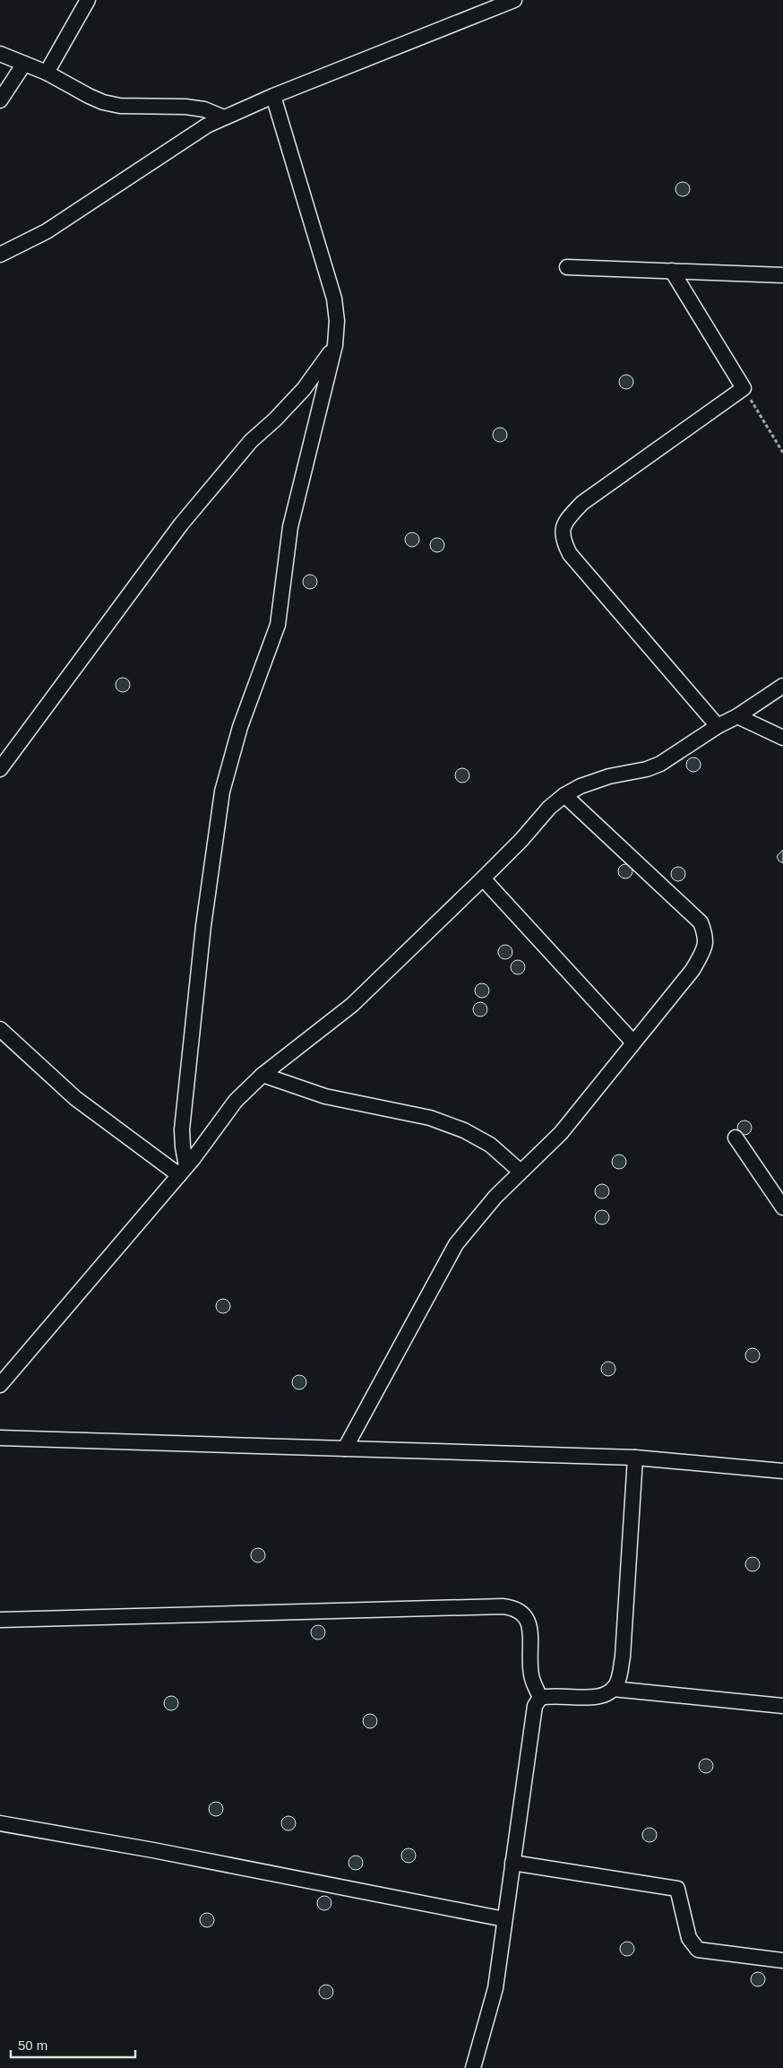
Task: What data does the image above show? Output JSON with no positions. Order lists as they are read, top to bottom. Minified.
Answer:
{"scale_bar":"50 m"}
